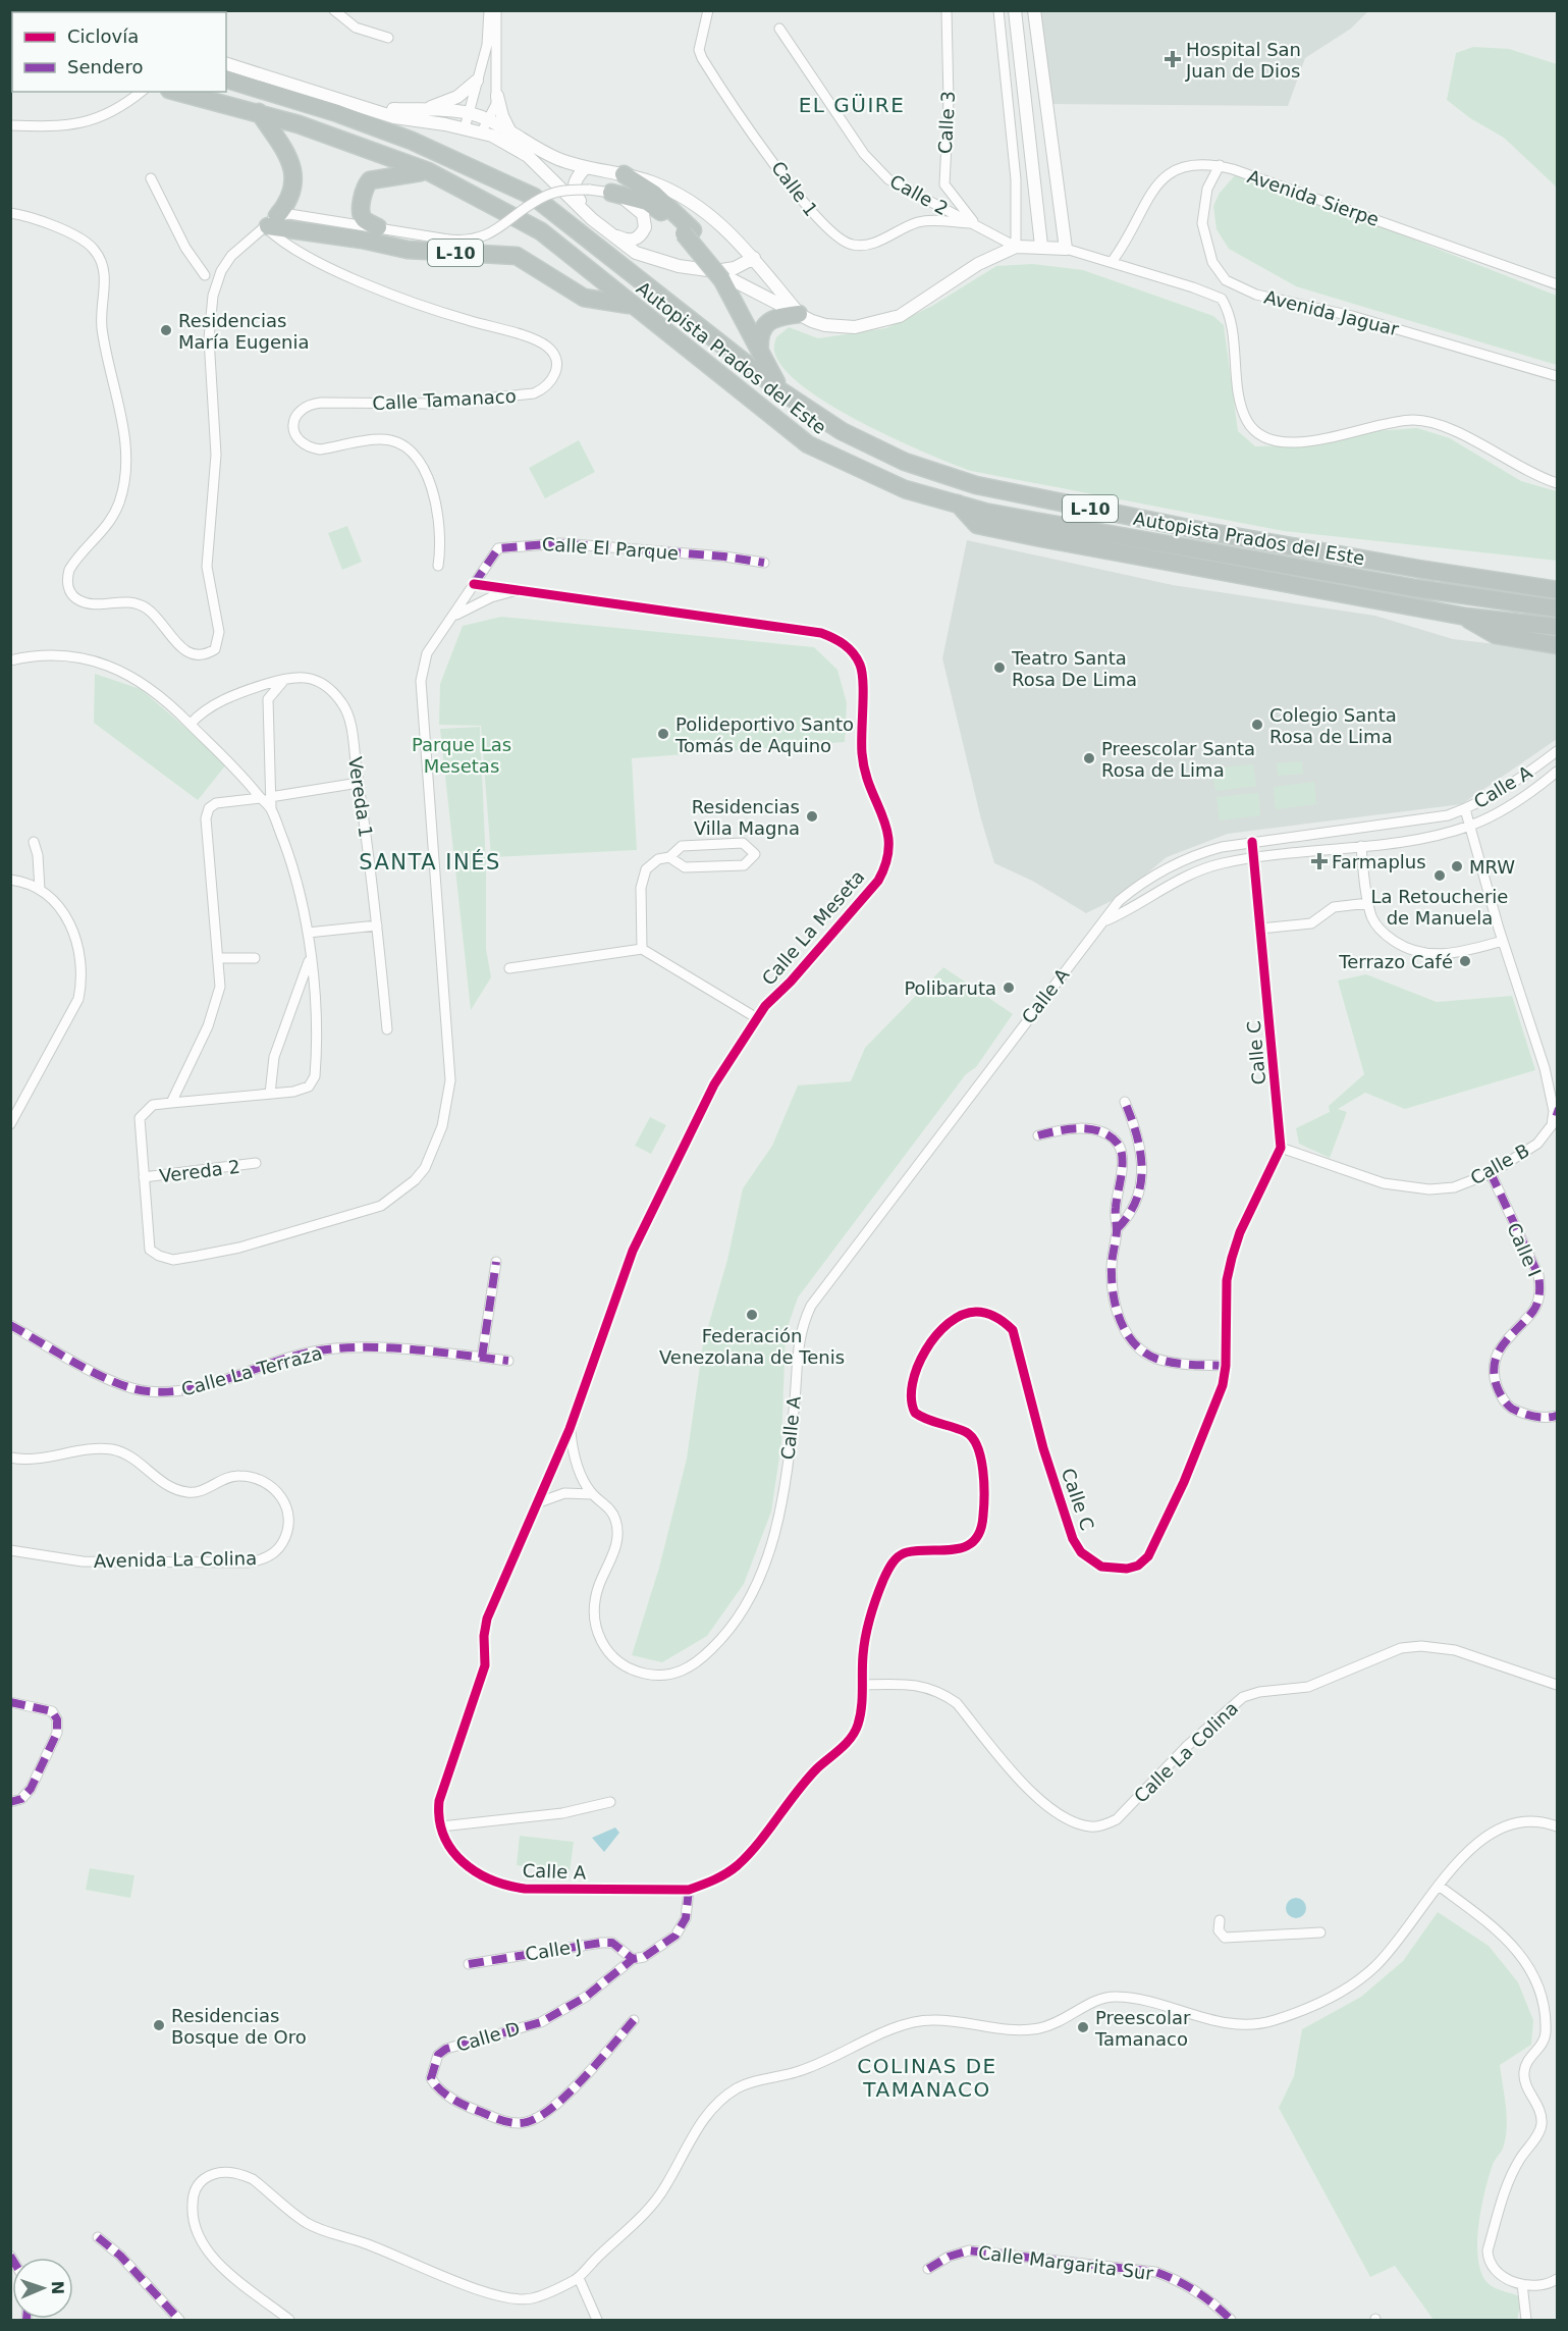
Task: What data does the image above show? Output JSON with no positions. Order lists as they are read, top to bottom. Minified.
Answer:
{"streets":{"highway":["L-10","Autopista Prados del Este"],"street":["Calle 3","Calle 1","Calle 2","Avenida Sierpe","Avenida Jaguar","Calle Tamanaco","Calle El Parque","Calle A","Vereda 1","Calle La Meseta","Calle C","Calle B","Vereda 2","Calle I","Calle La Terraza","Avenida La Colina","Calle La Colina","Calle J","Calle D","Calle Margarita Sur"]},"crossings":[["Calle 3","Calle 1"],["Calle 3","Calle 2"],["Calle 1","Calle 2"],["Avenida Sierpe","Avenida Jaguar"],["L-10","Autopista Prados del Este"],["L-10","Calle Tamanaco"],["Calle El Parque","Calle La Meseta"],["Calle El Parque","Vereda 2"],["Calle A","Calle La Meseta"],["Calle A","Calle C"],["Calle A","Calle B"],["Calle A","Calle La Colina"],["Calle A","Calle D"],["Calle C","Calle B"],["Calle C","Calle La Colina"],["Calle B","Calle I"],["Calle J","Calle D"]],"districts":["EL GÜIRE","SANTA INÉS","COLINAS DE TAMANACO"],"parks":["Parque Las Mesetas"],"places":{"health":["Hospital San Juan de Dios","Farmaplus"],"other":["Residencias María Eugenia","Teatro Santa Rosa De Lima","Colegio Santa Rosa de Lima","Polideportivo Santo Tomás de Aquino","Preescolar Santa Rosa de Lima","Residencias Villa Magna","MRW","La Retoucherie de Manuela","Terrazo Café","Polibaruta","Federación Venezolana de Tenis","Residencias Bosque de Oro","Preescolar Tamanaco"]},"legend":["Ciclovía","Sendero"],"north":"right"}
